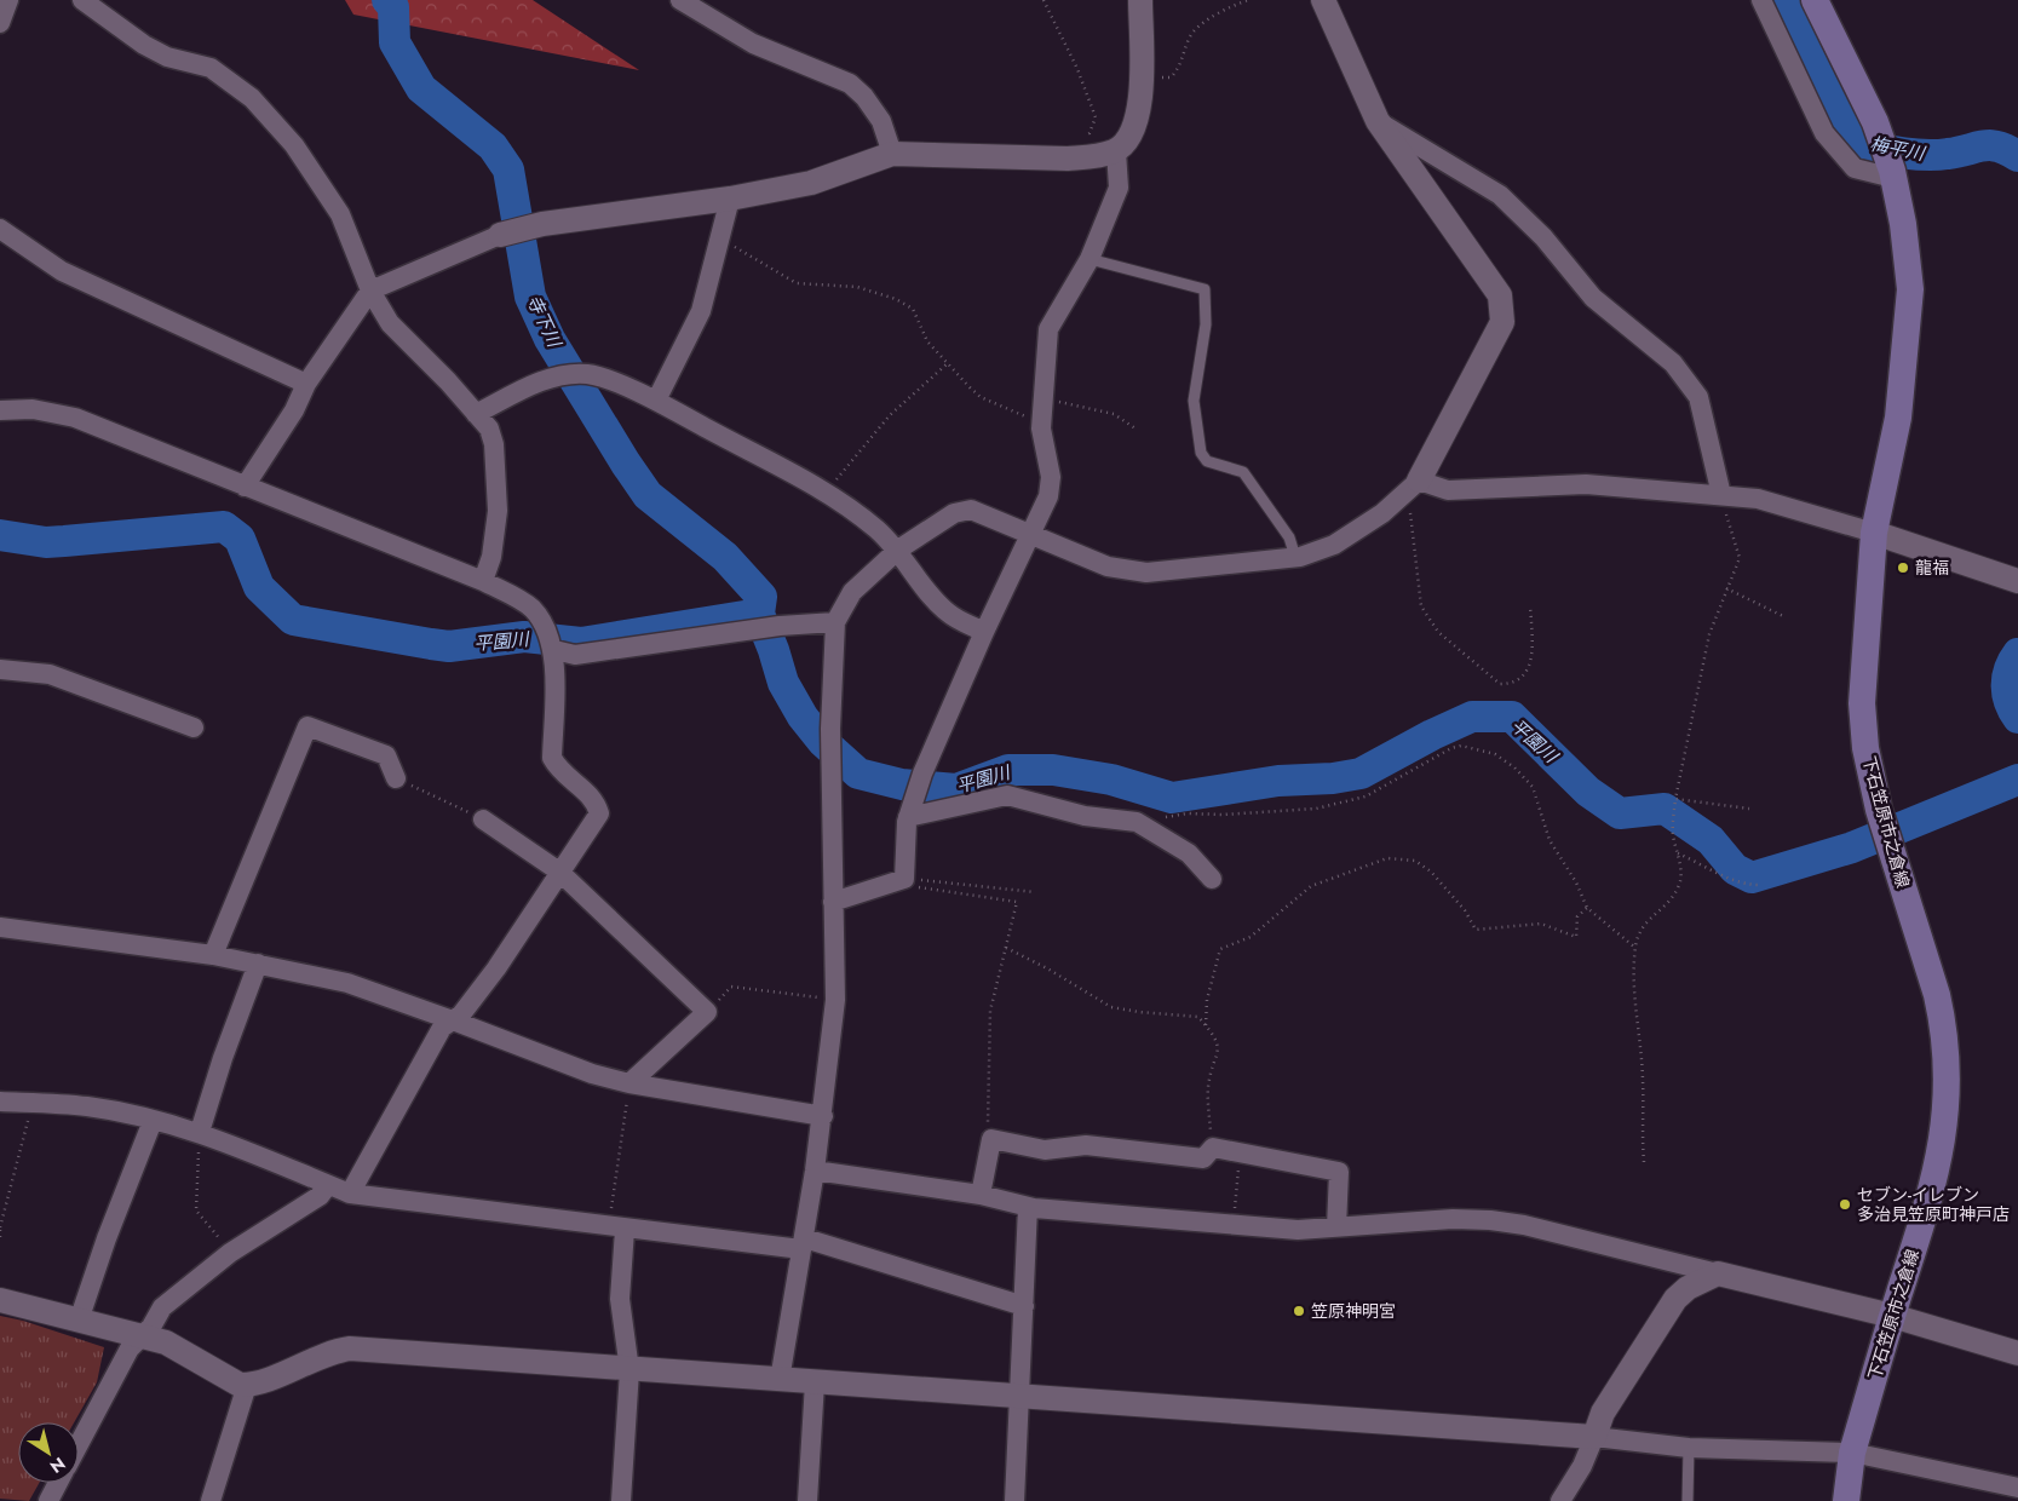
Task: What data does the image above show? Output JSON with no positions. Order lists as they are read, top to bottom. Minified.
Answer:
{"streets":{"main road":["下石笠原市之倉線"]},"water":["梅平川","寺下川","平園川"],"places":["龍福","セブン-イレブン 多治見笠原町神戸店","笠原神明宮"],"north":"bottom right"}
